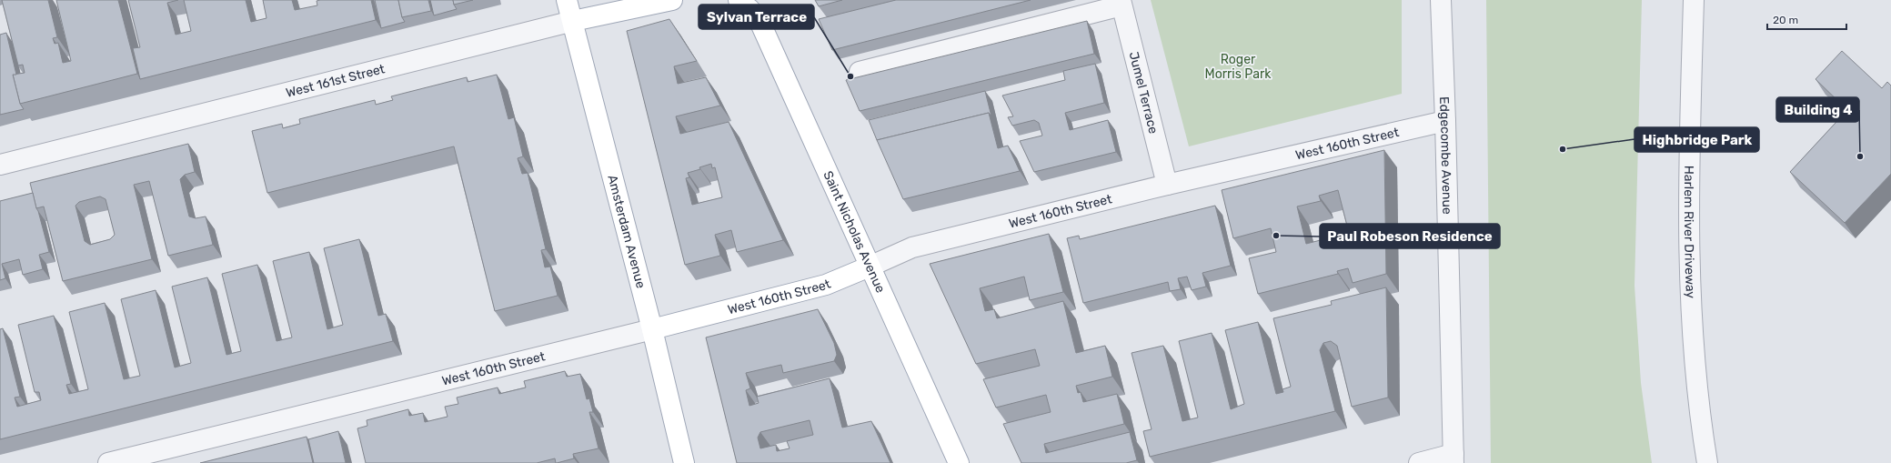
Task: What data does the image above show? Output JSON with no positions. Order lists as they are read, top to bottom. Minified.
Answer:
{"streets":{"main road":["West 161st Street","West 160th Street","Amsterdam Avenue","Saint Nicholas Avenue"],"street":["Jumel Terrace","Edgecombe Avenue","Harlem River Driveway"]},"crossings":[["West 161st Street","Amsterdam Avenue"],["Jumel Terrace","West 160th Street"],["West 160th Street","Edgecombe Avenue"],["West 160th Street","Amsterdam Avenue"],["West 160th Street","Saint Nicholas Avenue"]],"parks":["Roger Morris Park"],"places":["Sylvan Terrace","Highbridge Park","Building 4","Paul Robeson Residence"],"scale_bar":"20 m"}
